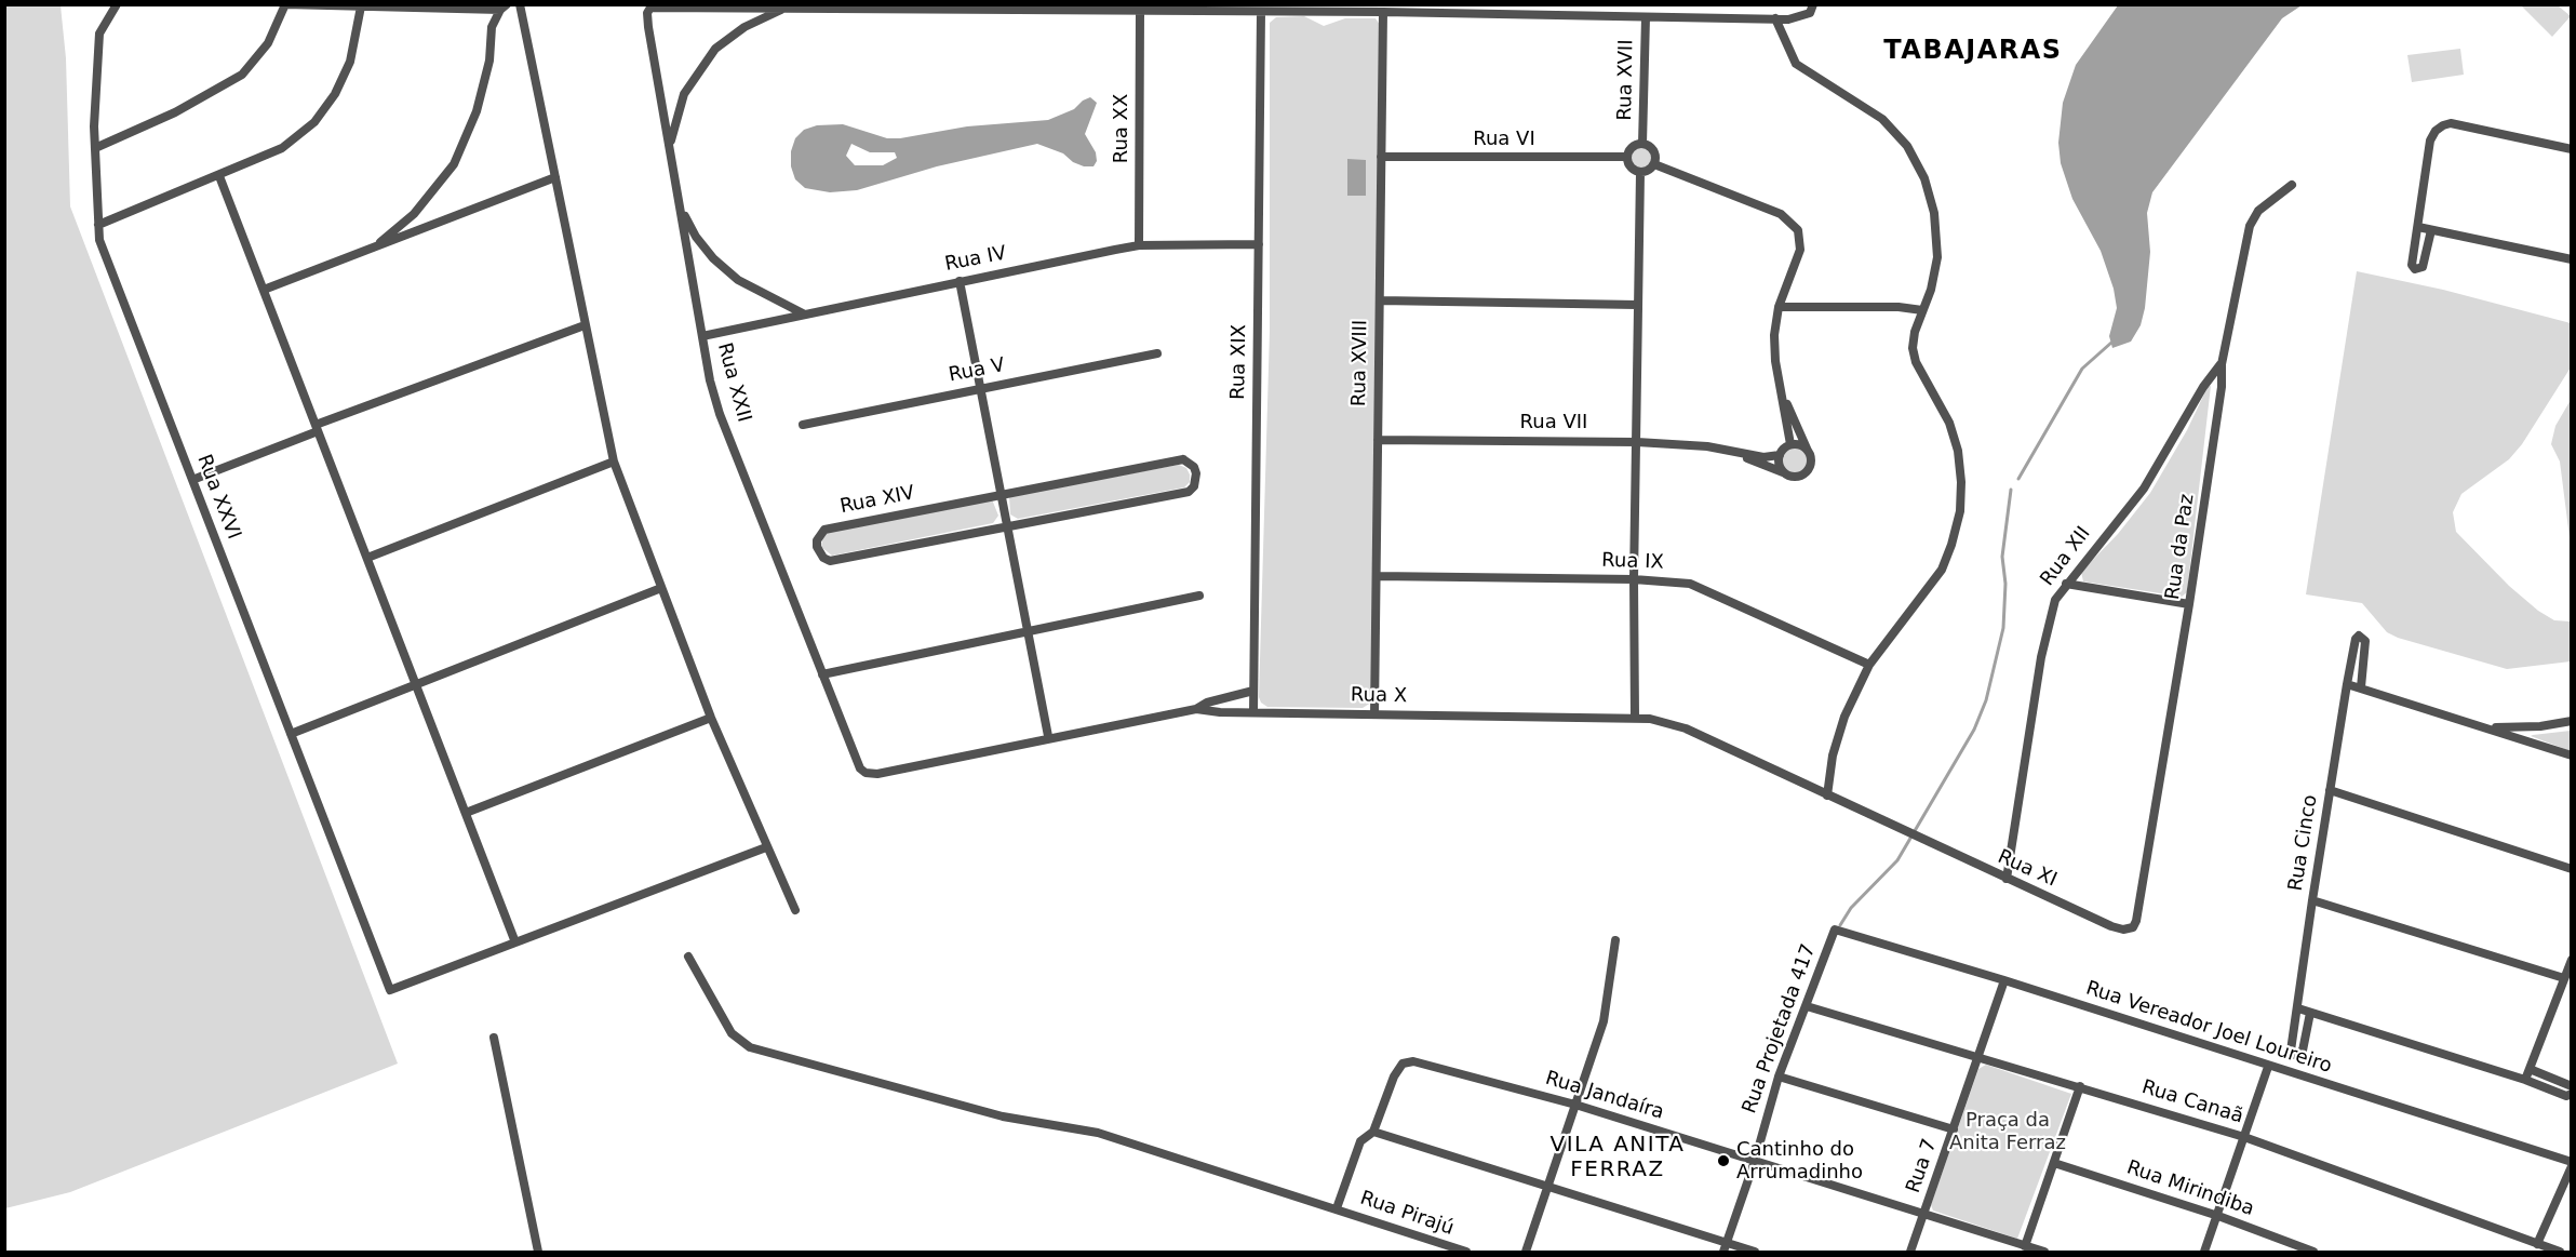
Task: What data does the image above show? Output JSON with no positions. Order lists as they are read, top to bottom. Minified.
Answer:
{"streets":{"street":["Rua XVII","Rua XX","Rua VI","Rua IV","Rua XIX","Rua XVIII","Rua V","Rua XXII","Rua VII","Rua XXVI","Rua XIV","Rua da Paz","Rua XII","Rua IX","Rua X","Rua Cinco","Rua XI","Rua Vereador Joel Loureiro","Rua Projetada 417","Rua Jandaíra","Rua Canaã","Rua 7","Rua Mirindiba","Rua Pirajú"]},"crossings":[["Rua XVII","Rua VI"],["Rua XX","Rua IV"],["Rua VI","Rua XVIII"],["Rua IV","Rua XIX"],["Rua IV","Rua XXII"],["Rua XIX","Rua X"],["Rua XVIII","Rua VII"],["Rua XVIII","Rua IX"],["Rua XVIII","Rua X"],["Rua XXII","Rua X"],["Rua da Paz","Rua XII"],["Rua da Paz","Rua XI"],["Rua XII","Rua XI"],["Rua X","Rua XI"],["Rua Vereador Joel Loureiro","Rua Projetada 417"],["Rua Vereador Joel Loureiro","Rua Canaã"],["Rua Vereador Joel Loureiro","Rua 7"],["Rua Projetada 417","Rua Jandaíra"],["Rua Projetada 417","Rua Canaã"],["Rua Jandaíra","Rua 7"],["Rua Canaã","Rua 7"]],"districts":["TABAJARAS","VILA ANITA FERRAZ"],"parks":["Praça da Anita Ferraz"],"places":["Cantinho do Arrumadinho"]}
